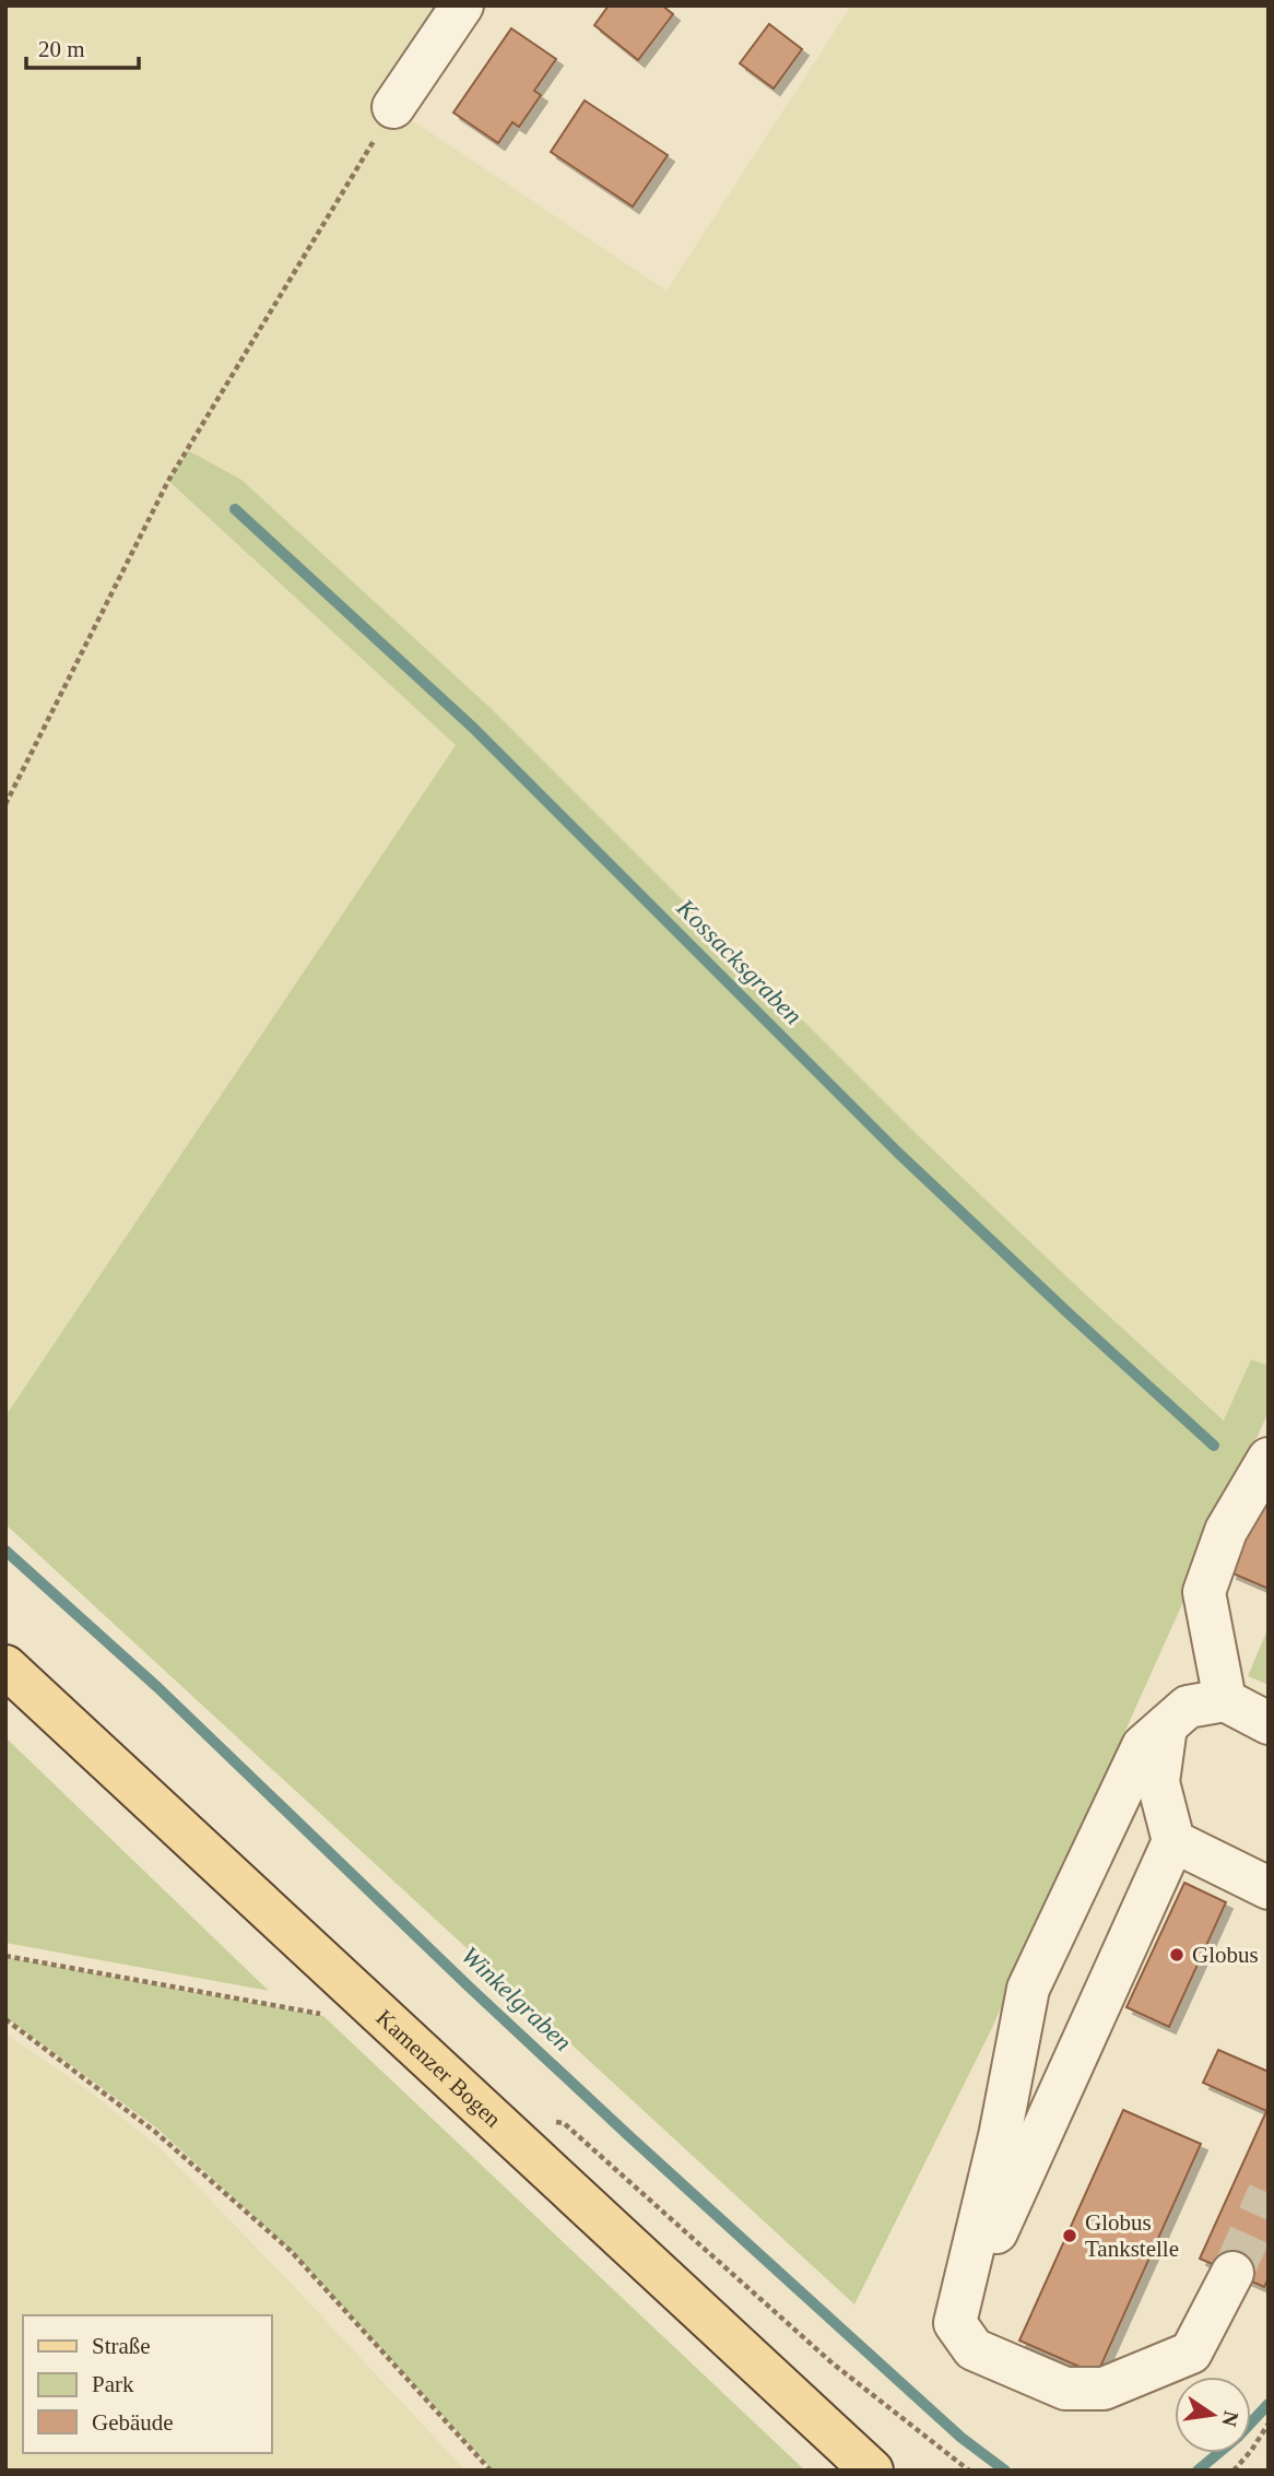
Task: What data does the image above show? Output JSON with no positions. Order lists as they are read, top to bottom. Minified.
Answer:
{"streets":{"main road":["Kamenzer Bogen"]},"water":["Kossacksgraben","Winkelgraben"],"places":["Globus","Globus Tankstelle"],"legend":["Straße","Park","Gebäude"],"scale_bar":"20 m","north":"right"}
